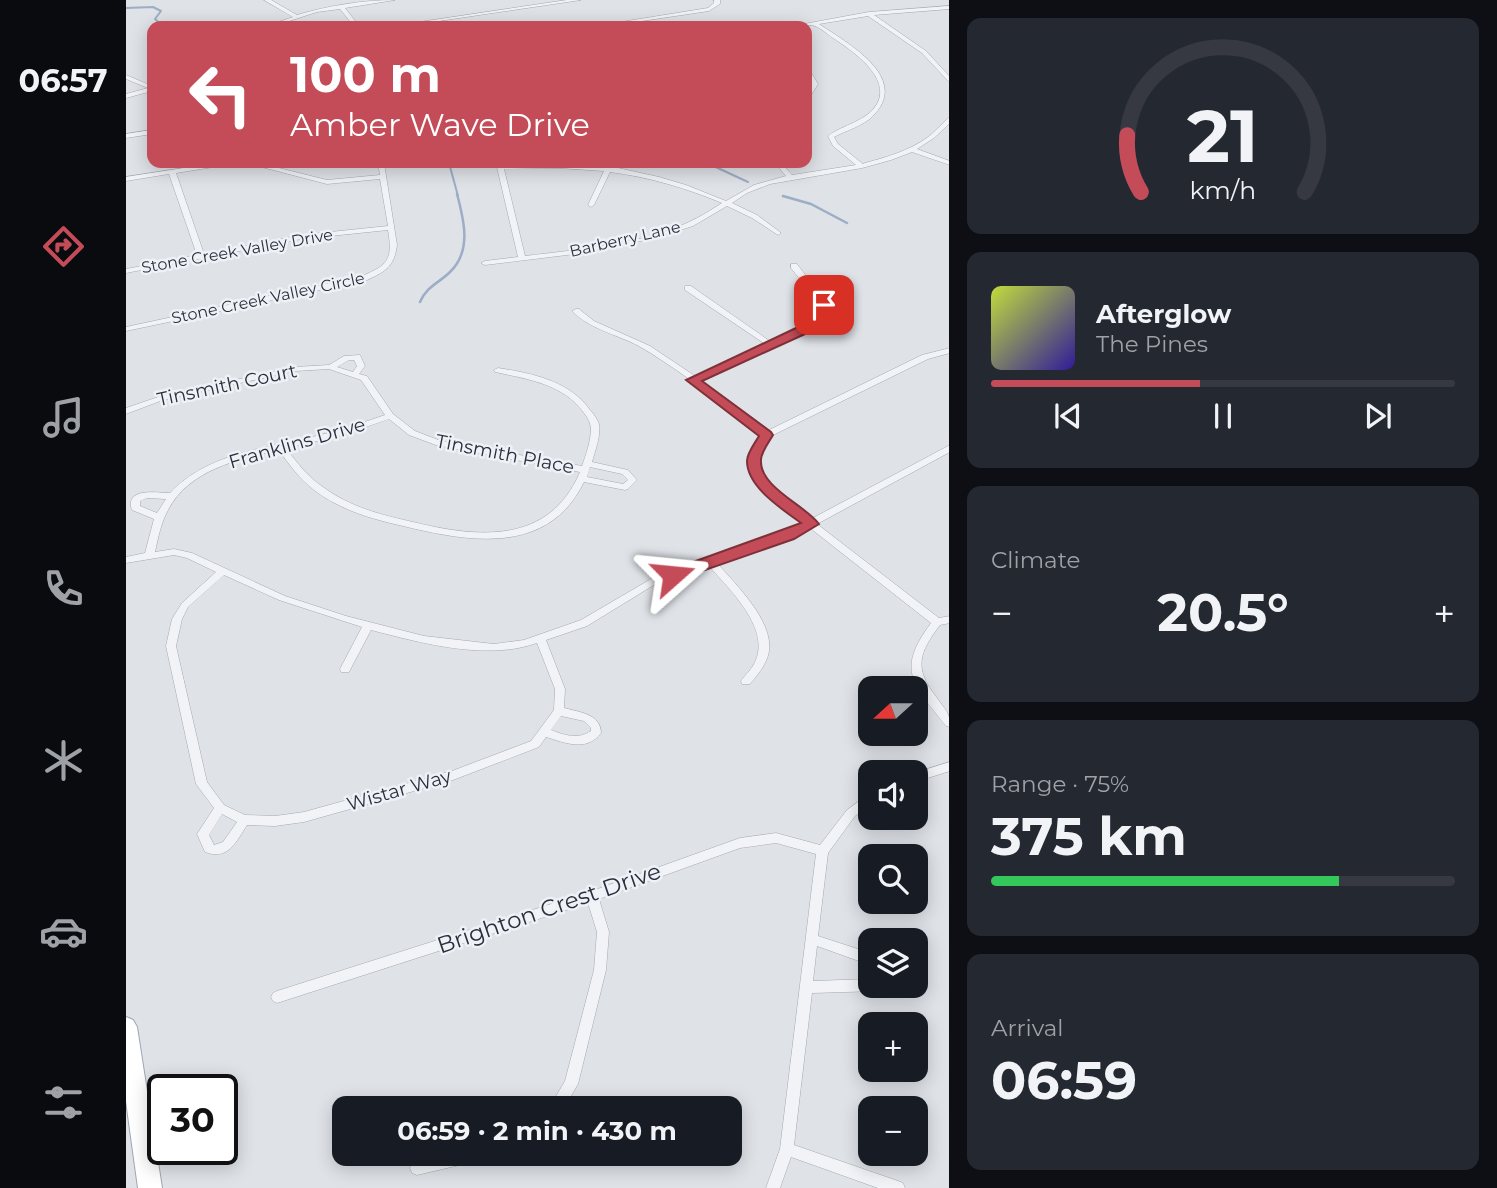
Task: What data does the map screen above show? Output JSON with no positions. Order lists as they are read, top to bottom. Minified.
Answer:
{"streets":{"street":["Barberry Lane","Stone Creek Valley Drive","Stone Creek Valley Circle","Tinsmith Court","Franklins Drive","Tinsmith Place","Wistar Way","Brighton Crest Drive"]},"crossings":[["Stone Creek Valley Drive","Stone Creek Valley Circle"],["Tinsmith Court","Franklins Drive"],["Tinsmith Court","Tinsmith Place"],["Franklins Drive","Tinsmith Place"]],"north":"left","page":{"tabs":"06:57","turn":["100 m","Amber Wave Drive"],"song":["Afterglow","The Pines"],"tile":["Climate",["Range · 75%","375 km"],["Arrival","06:59"]],"heat":["−","20.5°","+"],"map_buttons":["+","−"],"limit":"30","trip":"06:59 · 2 min · 430 m","gauge":["21","km/h"]}}
